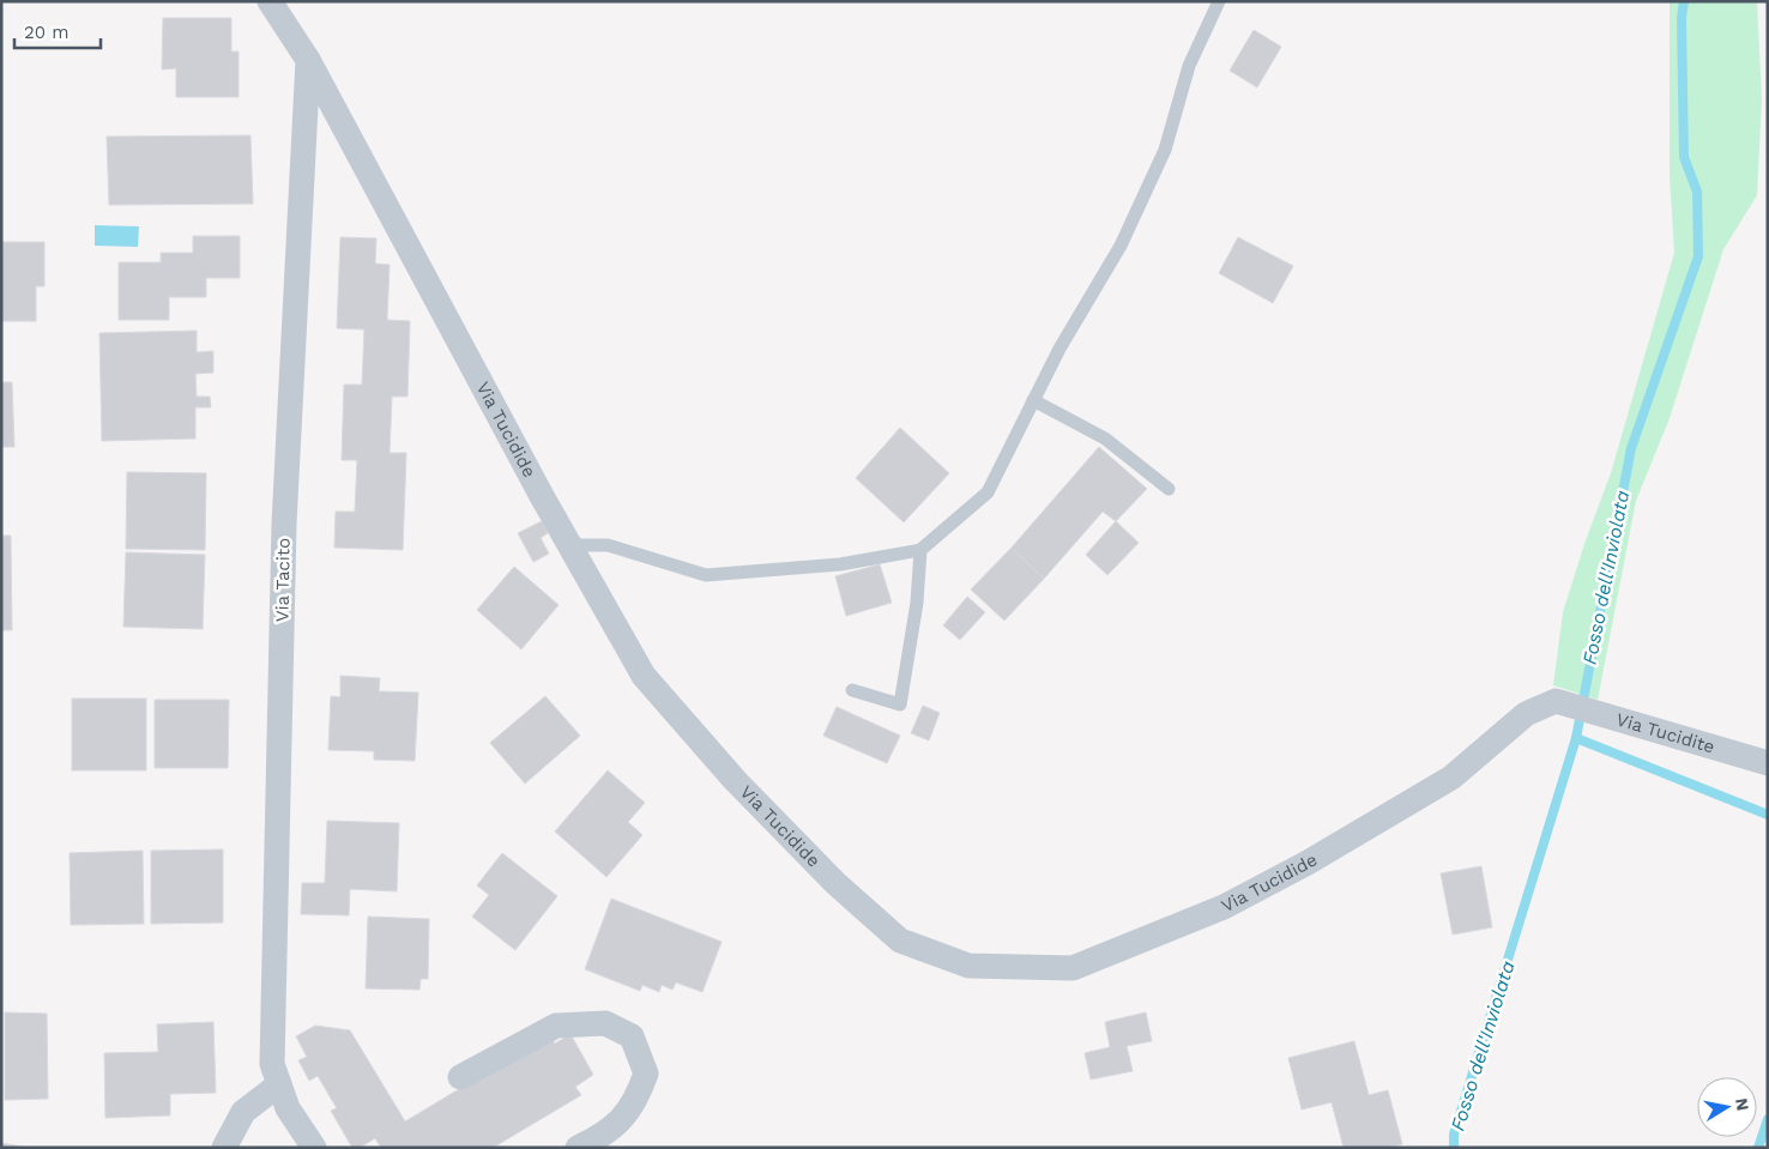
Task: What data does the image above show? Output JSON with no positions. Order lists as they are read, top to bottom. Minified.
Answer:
{"streets":{"street":["Via Tucidide","Via Tacito","Via Tucidite"]},"crossings":[["Via Tucidide","Via Tacito"],["Via Tucidide","Via Tucidite"]],"water":["Fosso dell'Inviolata"],"scale_bar":"20 m","north":"right"}
